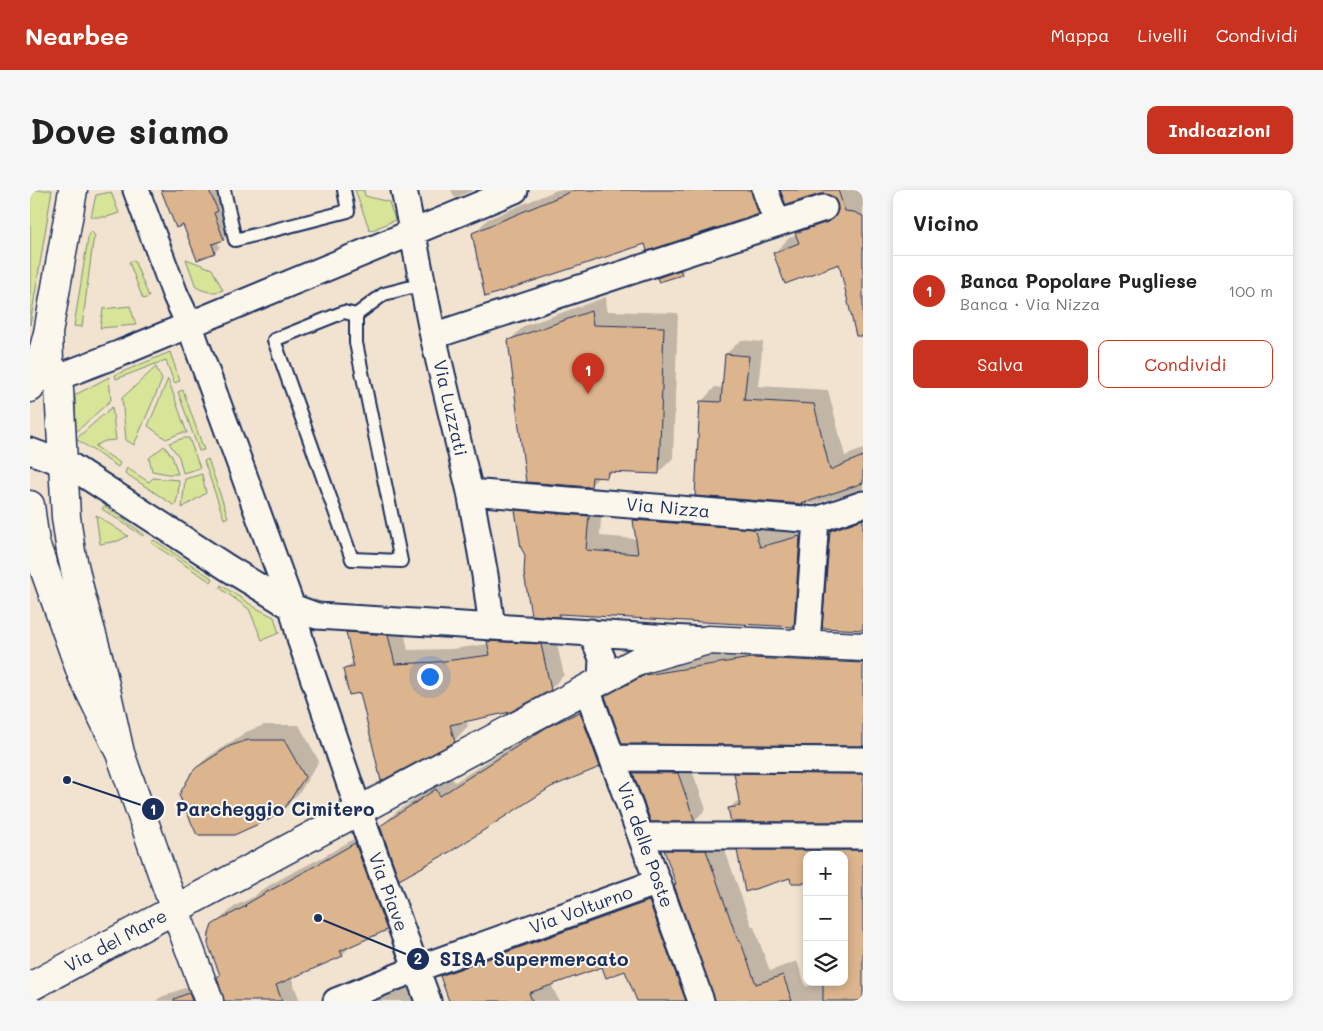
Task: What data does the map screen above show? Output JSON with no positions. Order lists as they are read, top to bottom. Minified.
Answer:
{"streets":{"main road":["Via del Mare"],"street":["Via Luzzati","Via Nizza","Via delle Poste","Via Piave","Via Volturno"]},"crossings":[["Via Luzzati","Via Nizza"],["Via delle Poste","Via Volturno"],["Via delle Poste","Via del Mare"],["Via Piave","Via Volturno"],["Via Piave","Via del Mare"]],"places":["Parcheggio Cimitero","SISA Supermercato"],"page":{"header":"Nearbee","nav":["Mappa","Livelli","Condividi"],"buttons":["Indicazioni",["Salva","Condividi"]],"title":"Dove siamo","heading":"Vicino","list":[{"mark":"1","name":"Banca Popolare Pugliese","note":"Banca · Via Nizza","value":"100 m"}],"pins":"1","map_buttons":["+","−"]}}
